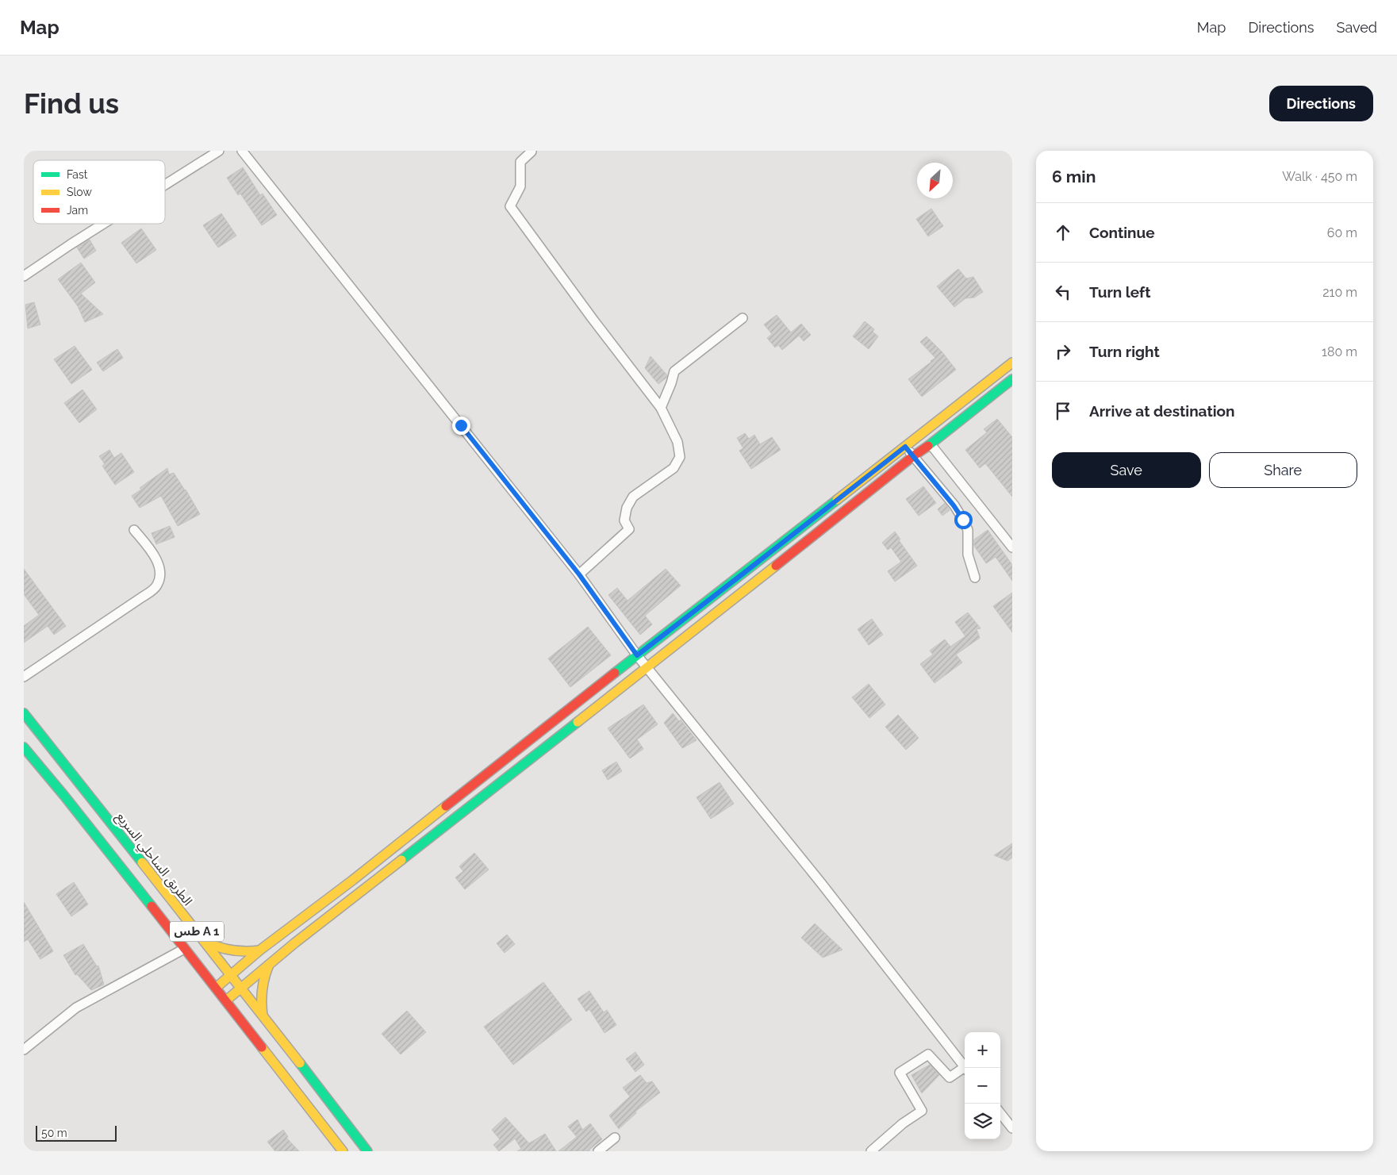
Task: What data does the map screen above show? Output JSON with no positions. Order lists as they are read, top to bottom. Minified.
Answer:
{"streets":{"main road":["الطريق الساحلي السريع","طس A 1"]},"legend":["Fast","Slow","Jam"],"scale_bar":"50 m","north":"bottom left","page":{"header":"Map","nav":["Map","Directions","Saved"],"buttons":["Directions",["Save","Share"]],"title":"Find us","heading":["6 min","Walk · 450 m"],"list":[["Continue","60 m"],["Turn left","210 m"],["Turn right","180 m"],"Arrive at destination"],"map_buttons":["+","−"],"scale":"50 m"}}
